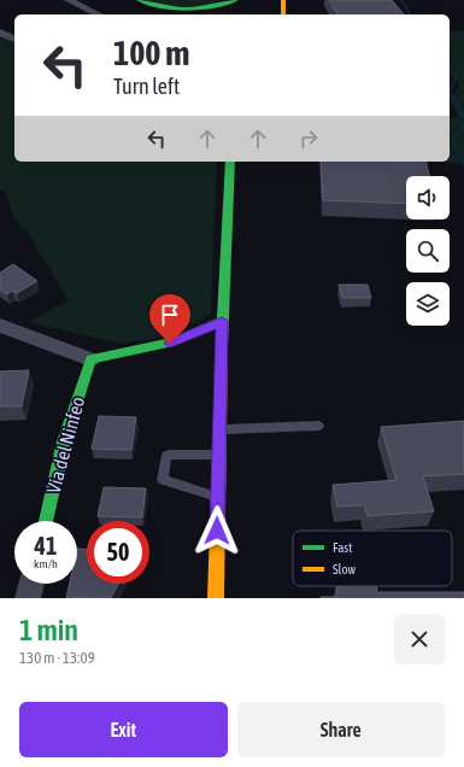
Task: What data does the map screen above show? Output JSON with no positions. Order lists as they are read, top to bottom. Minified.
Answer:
{"streets":{"main road":["Via del Ninfeo"]},"legend":["Fast","Slow"],"page":{"turn":["100 m","Turn left"],"speed":"41 km/h","limit":"50","heading":["1 min","130 m · 13:09"],"buttons":["Exit","Share"]}}
